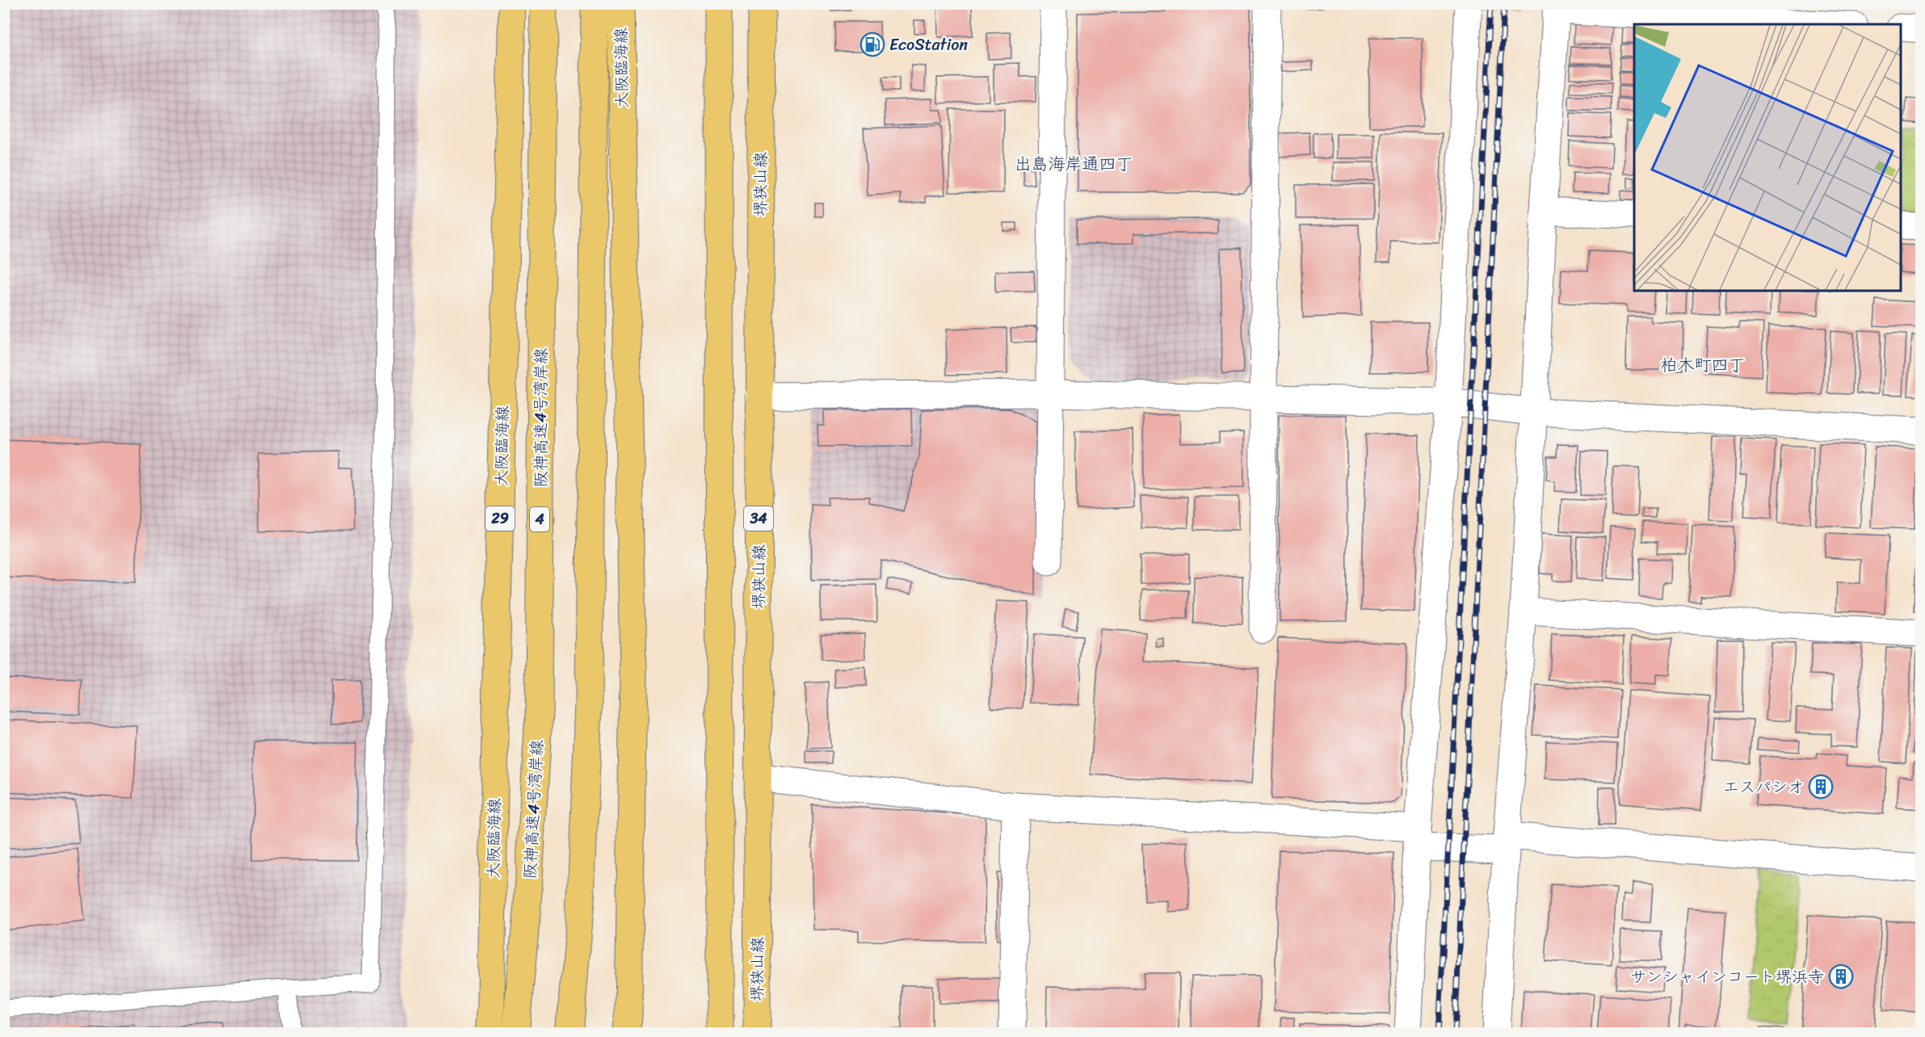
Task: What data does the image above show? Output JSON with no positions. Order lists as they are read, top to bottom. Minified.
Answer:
{"streets":{"main road":["大阪臨海線","堺狭山線","阪神高速4号湾岸線","29","34","4"]},"districts":["出島海岸通四丁","柏木町四丁"],"places":{"fuel station":["EcoStation"],"building":["エスパシオ","サンシャインコート堺浜寺"]}}
